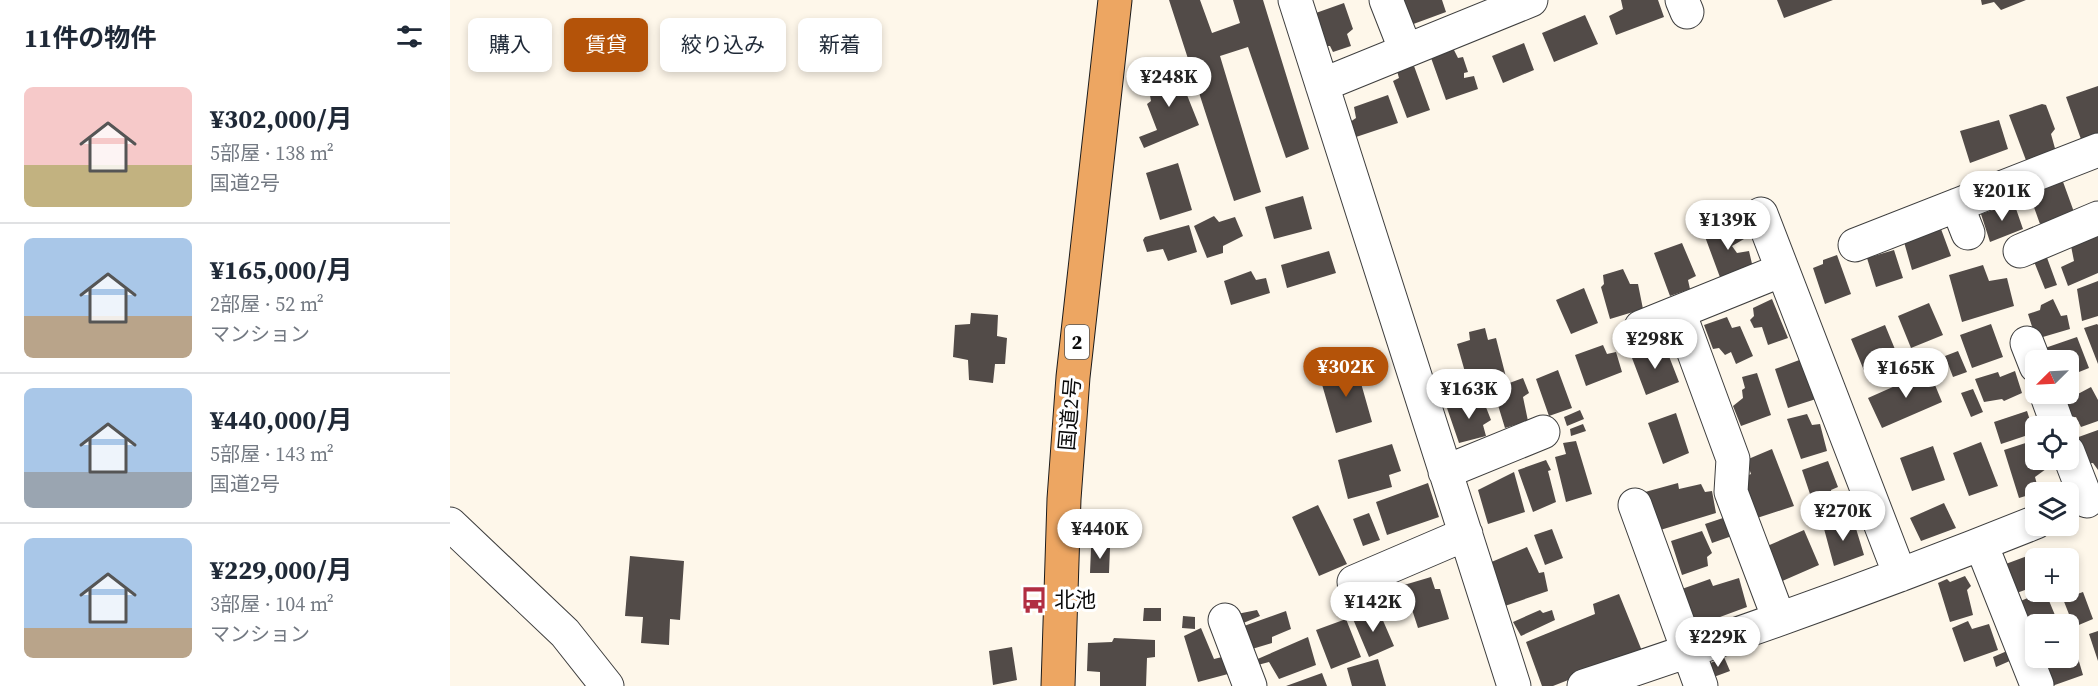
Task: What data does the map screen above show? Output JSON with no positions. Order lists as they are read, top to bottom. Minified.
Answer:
{"streets":{"highway":["2","国道2号"]},"places":{"bus stop":["北池"]},"north":"bottom left","page":{"heading":"11件の物件","chip":["購入","賃貸","絞り込み","新着"],"price":["¥248K","¥201K","¥139K","¥298K","¥302K","¥165K","¥163K","¥270K","¥440K","¥142K","¥229K"],"list":[{"name":"¥302,000/月","note":"5部屋 · 138 m² · 国道2号"},{"name":"¥165,000/月","note":"2部屋 · 52 m² · マンション"},{"name":"¥440,000/月","note":"5部屋 · 143 m² · 国道2号"},{"name":"¥229,000/月","note":"3部屋 · 104 m² · マンション"}],"map_buttons":["+","−"]}}
